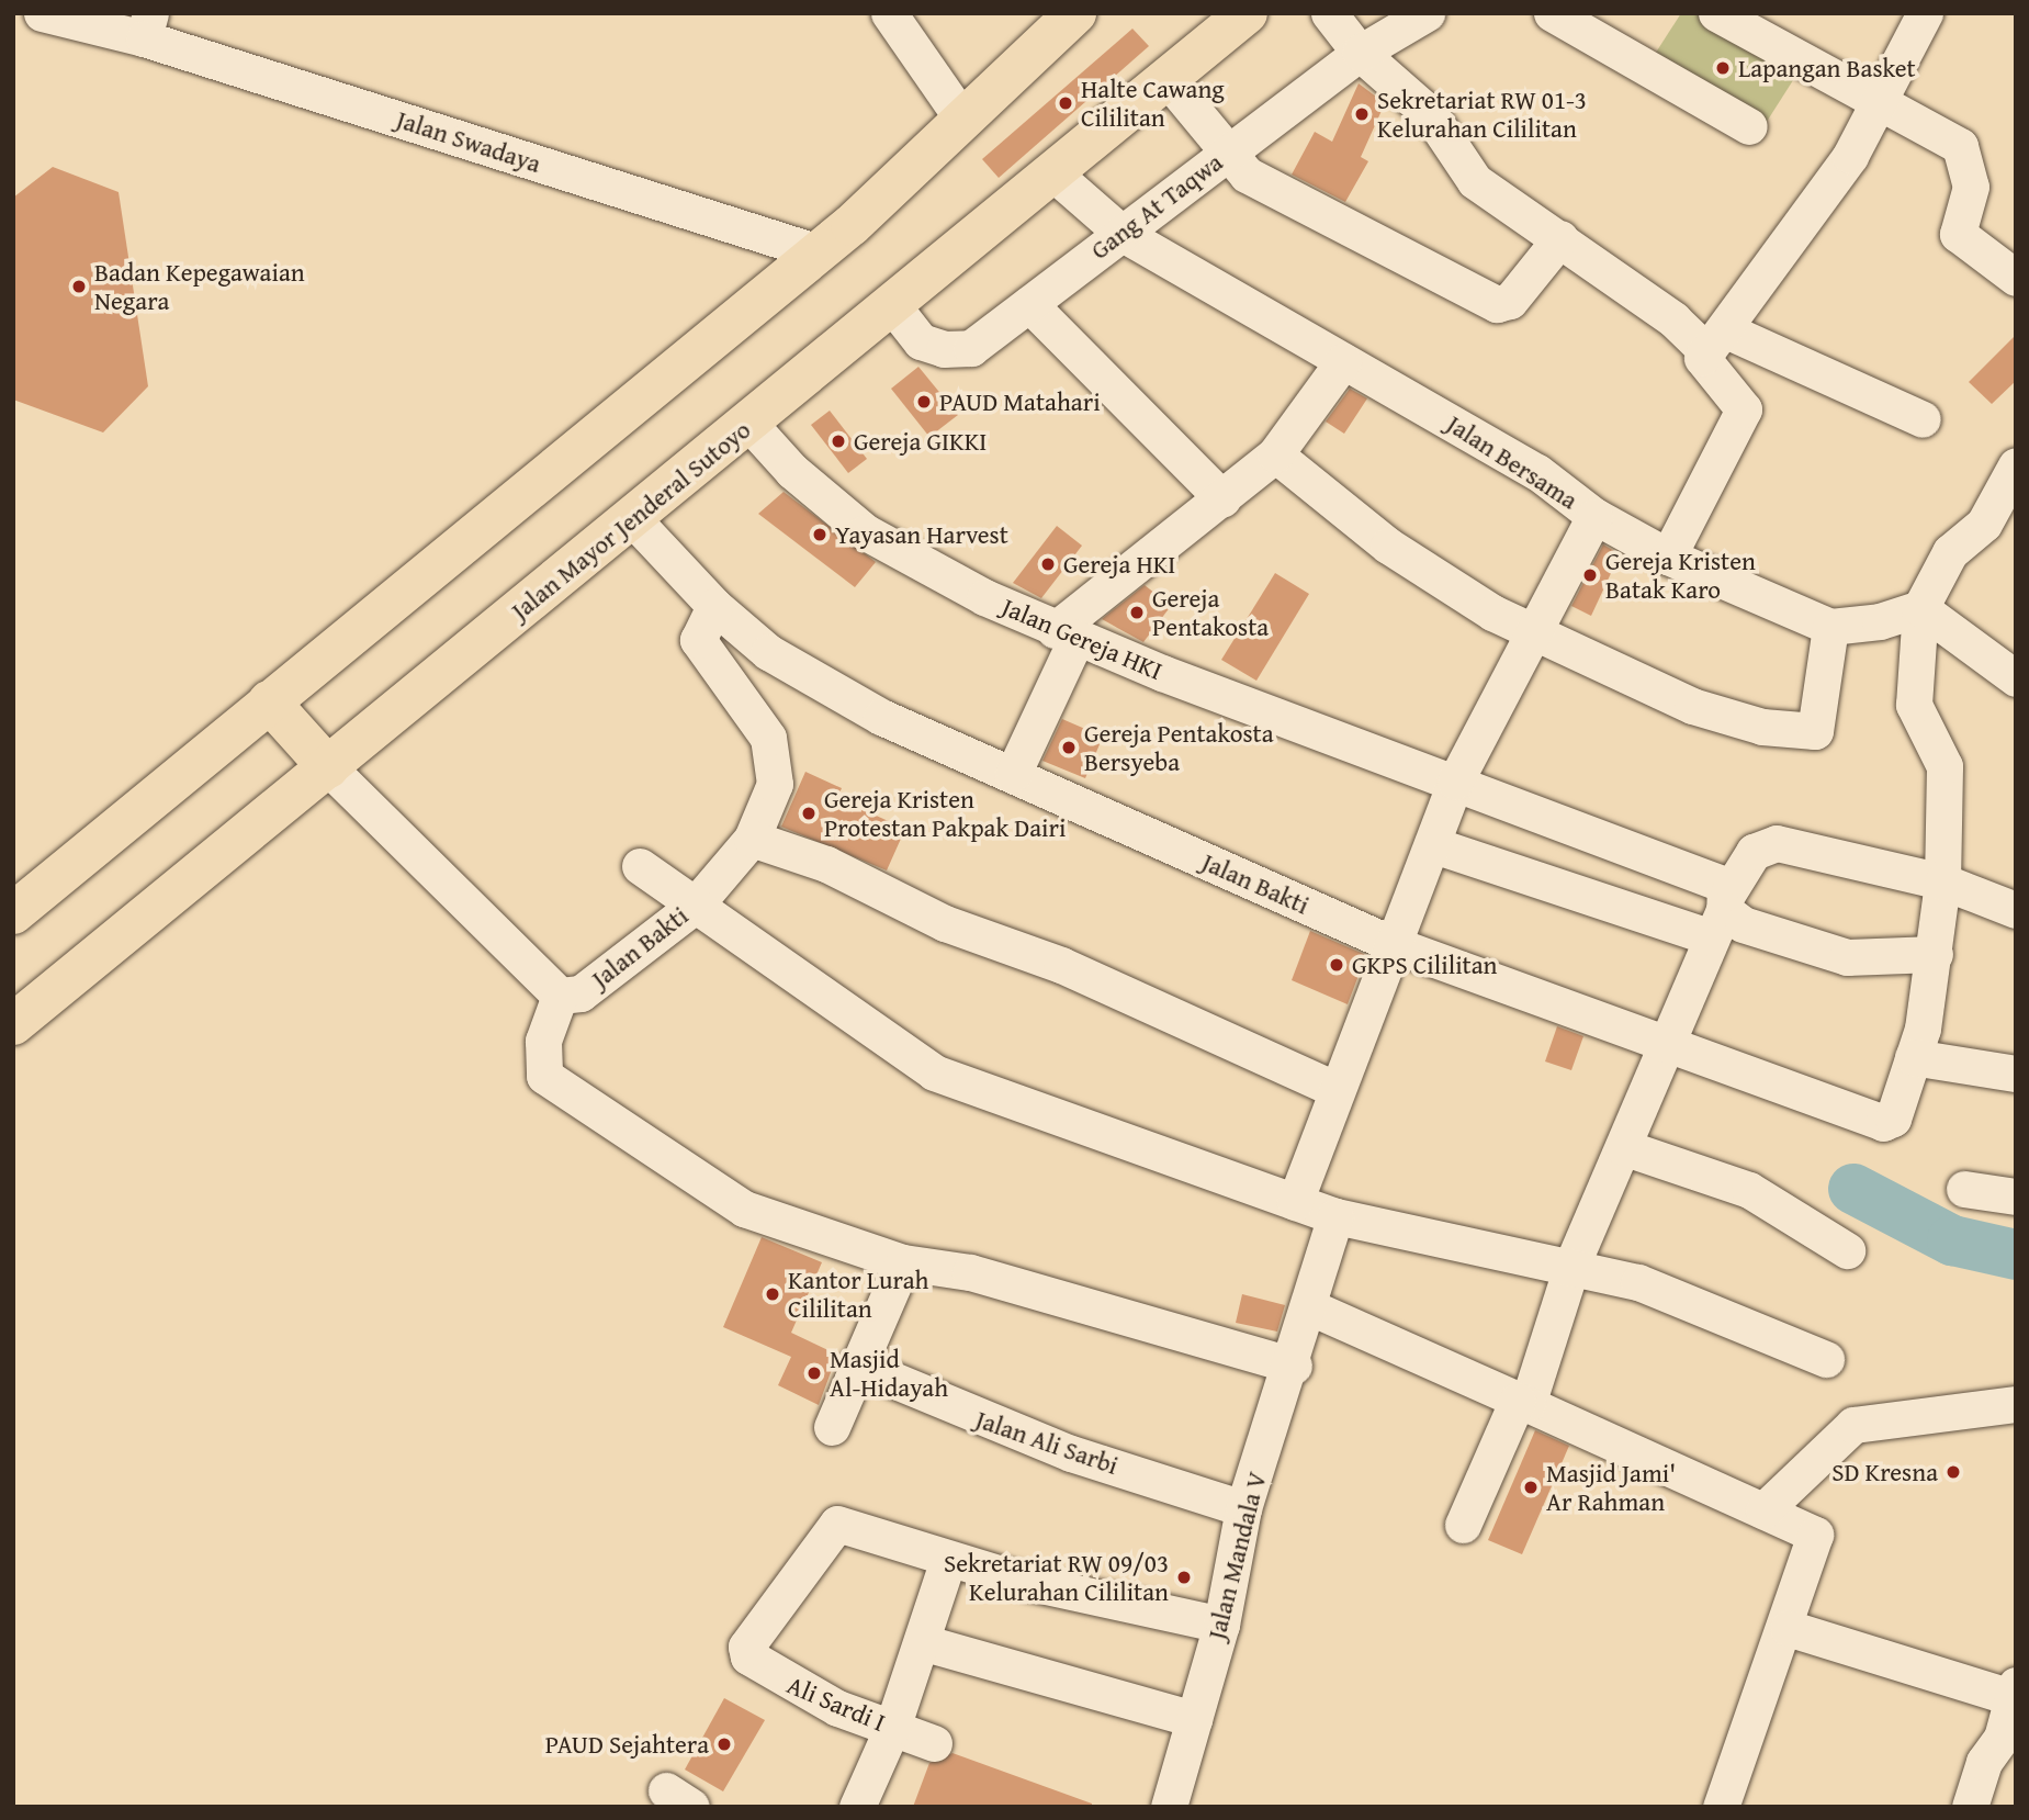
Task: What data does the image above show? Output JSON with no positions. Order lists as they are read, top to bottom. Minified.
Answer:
{"streets":{"highway":["Jalan Mayor Jenderal Sutoyo"],"street":["Jalan Swadaya","Gang At Taqwa","Jalan Bersama","Jalan Gereja HKI","Jalan Bakti","Jalan Ali Sarbi","Jalan Mandala V","Ali Sardi I"]},"crossings":[["Gang At Taqwa","Jalan Bersama"],["Gang At Taqwa","Jalan Mayor Jenderal Sutoyo"],["Jalan Bersama","Jalan Mayor Jenderal Sutoyo"],["Jalan Bersama","Jalan Bakti"],["Jalan Mayor Jenderal Sutoyo","Jalan Gereja HKI"],["Jalan Mayor Jenderal Sutoyo","Jalan Bakti"],["Jalan Ali Sarbi","Jalan Mandala V"]],"places":["Lapangan Basket","Halte Cawang Cililitan","Sekretariat RW 01-3 Kelurahan Cililitan","Badan Kepegawaian Negara","PAUD Matahari","Gereja GIKKI","Yayasan Harvest","Gereja HKI","Gereja Kristen Batak Karo","Gereja Pentakosta","Gereja Pentakosta Bersyeba","Gereja Kristen Protestan Pakpak Dairi","GKPS Cililitan","Kantor Lurah Cililitan","Masjid Al-Hidayah","SD Kresna","Masjid Jami' Ar Rahman","Sekretariat RW 09/03 Kelurahan Cililitan","PAUD Sejahtera"]}
